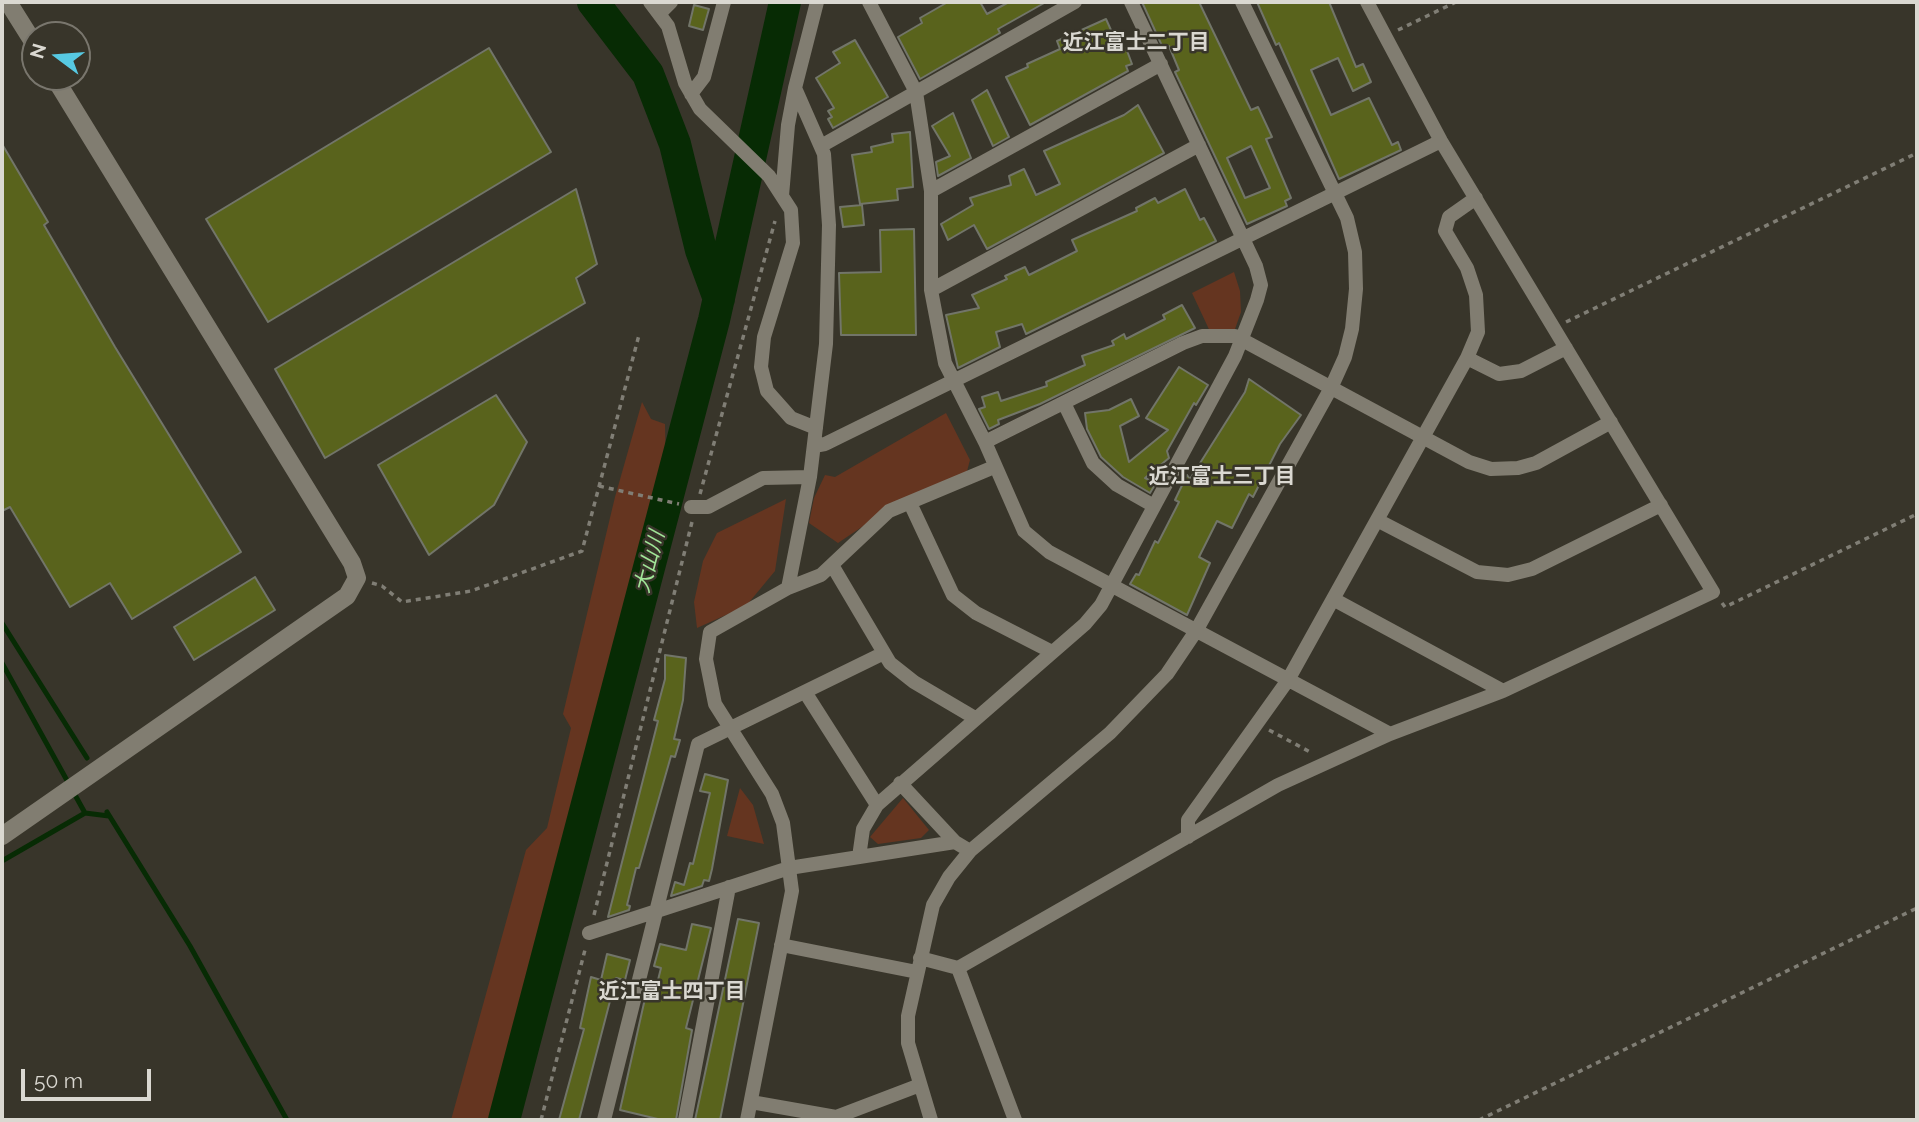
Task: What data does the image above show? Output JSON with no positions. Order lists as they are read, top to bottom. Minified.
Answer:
{"districts":["近江富士二丁目","近江富士三丁目","近江富士四丁目"],"water":["大山川"],"scale_bar":"50 m","north":"left"}
